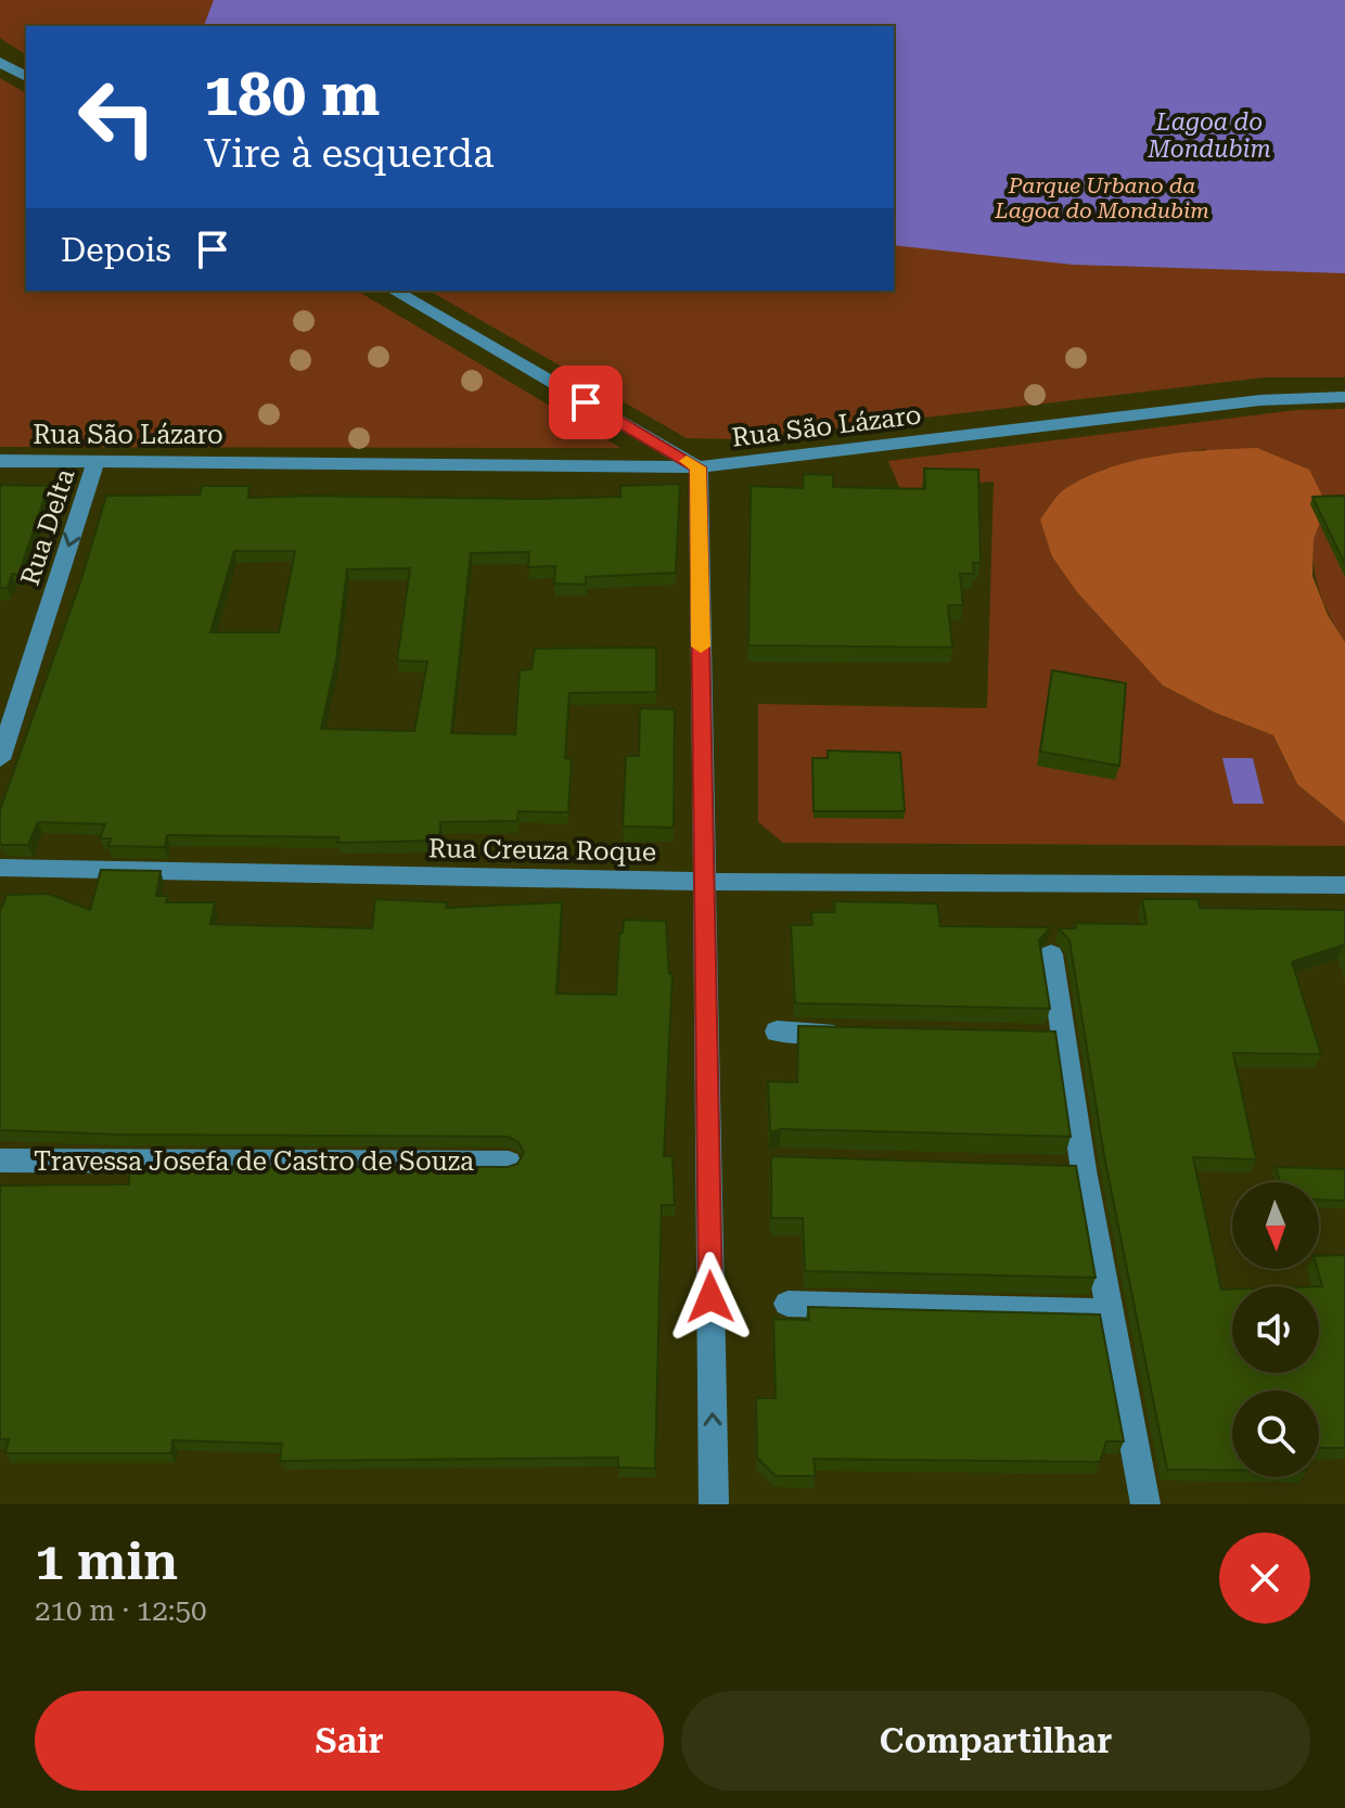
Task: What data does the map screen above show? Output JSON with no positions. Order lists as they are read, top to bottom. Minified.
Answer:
{"streets":{"street":["Rua São Lázaro","Rua Delta","Rua Creuza Roque","Travessa Josefa de Castro de Souza"]},"crossings":[["Rua São Lázaro","Rua Delta"]],"one_way":["Rua Delta"],"water":["Lagoa do Mondubim"],"parks":["Parque Urbano da Lagoa do Mondubim"],"north":"bottom","page":{"turn":["180 m","Vire à esquerda"],"then":"Depois","heading":["1 min","210 m · 12:50"],"buttons":["Sair","Compartilhar"]}}
